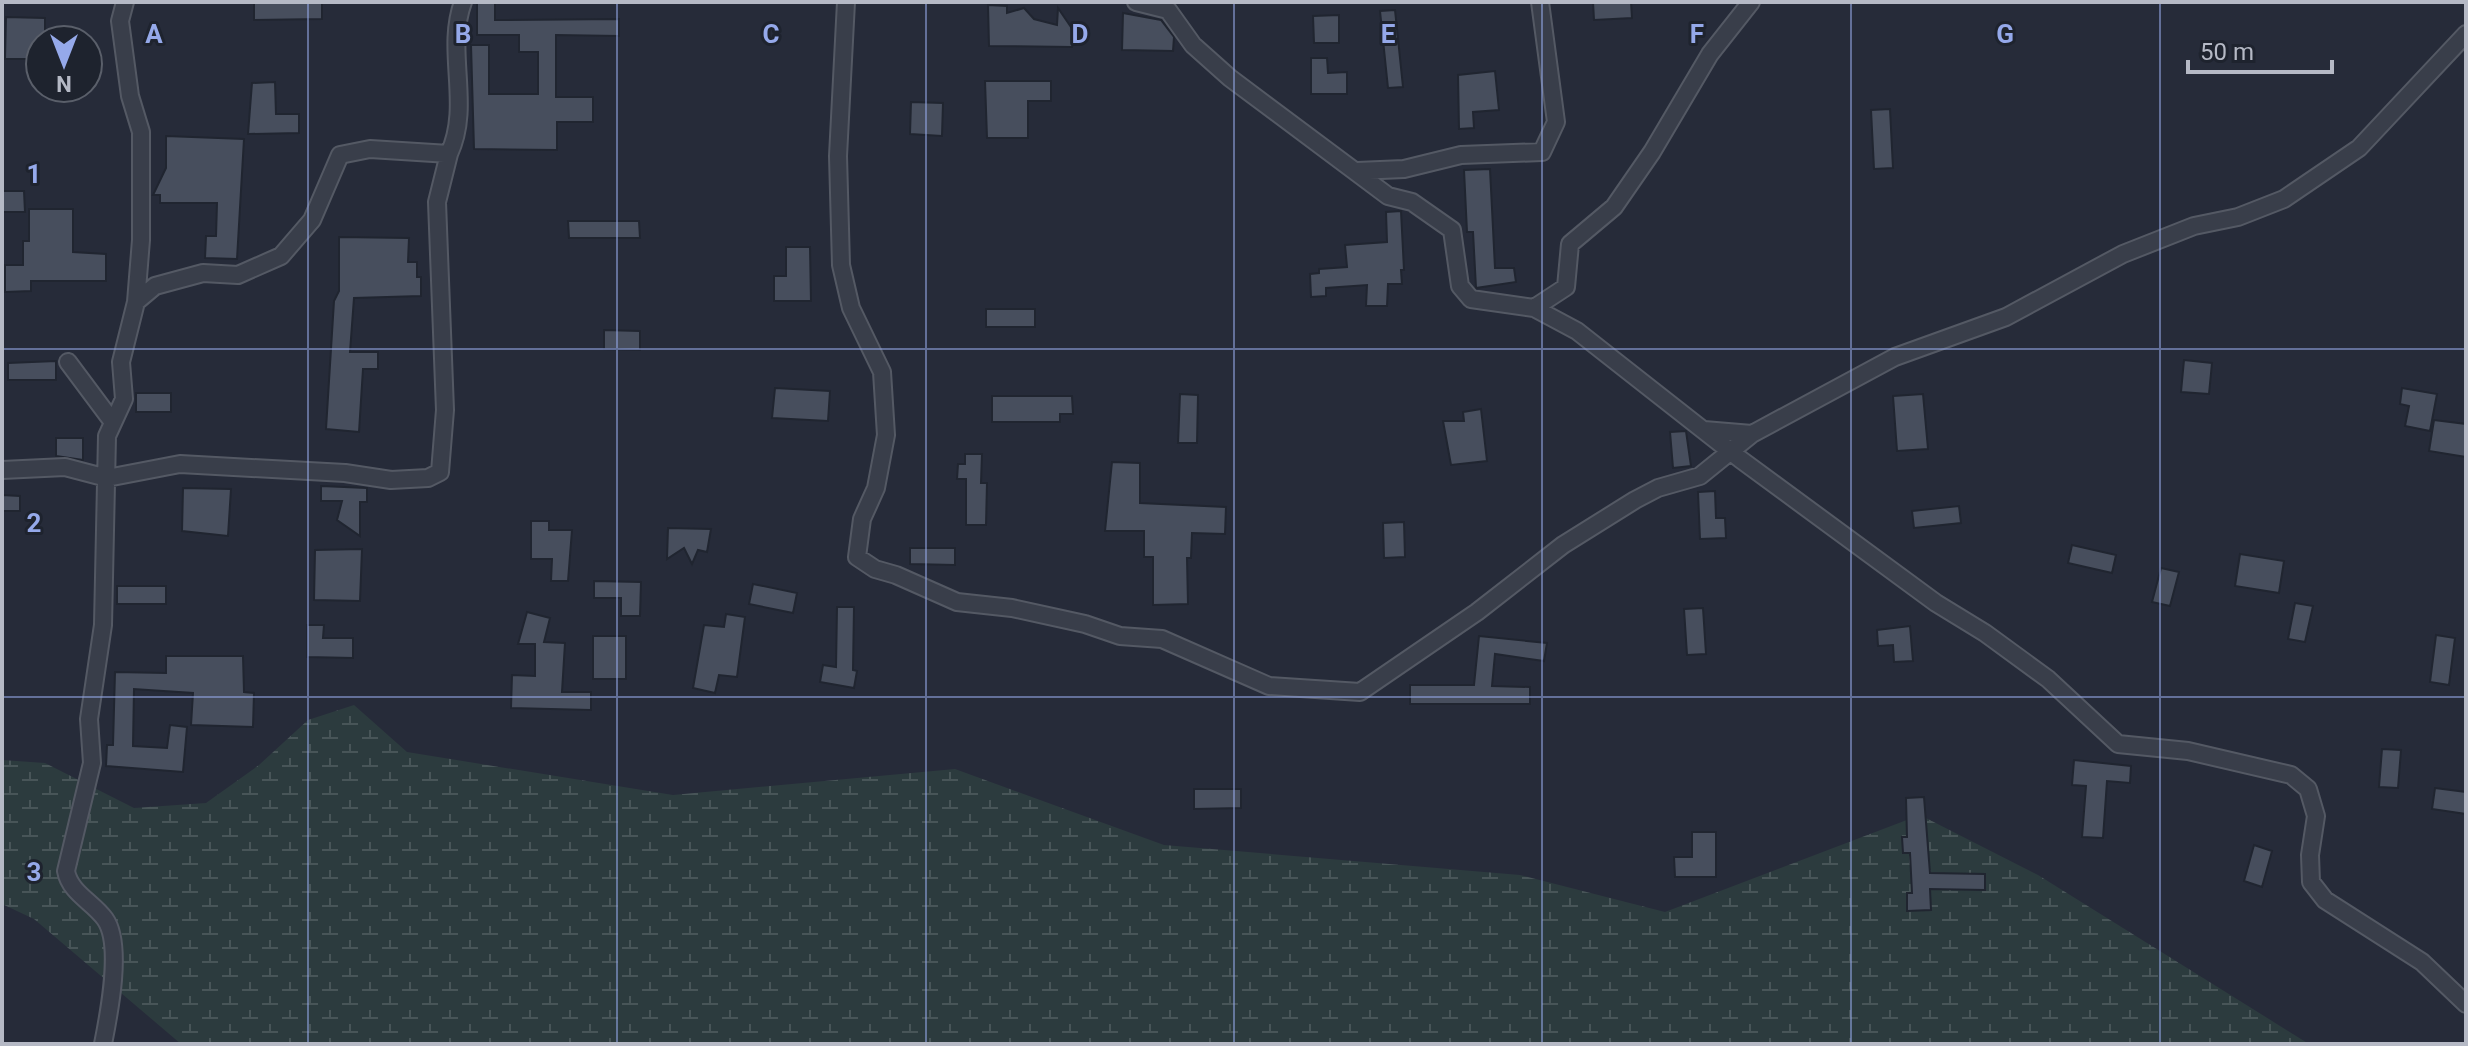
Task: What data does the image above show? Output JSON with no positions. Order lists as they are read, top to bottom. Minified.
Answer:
{"scale_bar":"50 m","north":"bottom","grid":{"columns":["A","B","C","D","E","F","G"],"rows":["1","2","3"]}}
